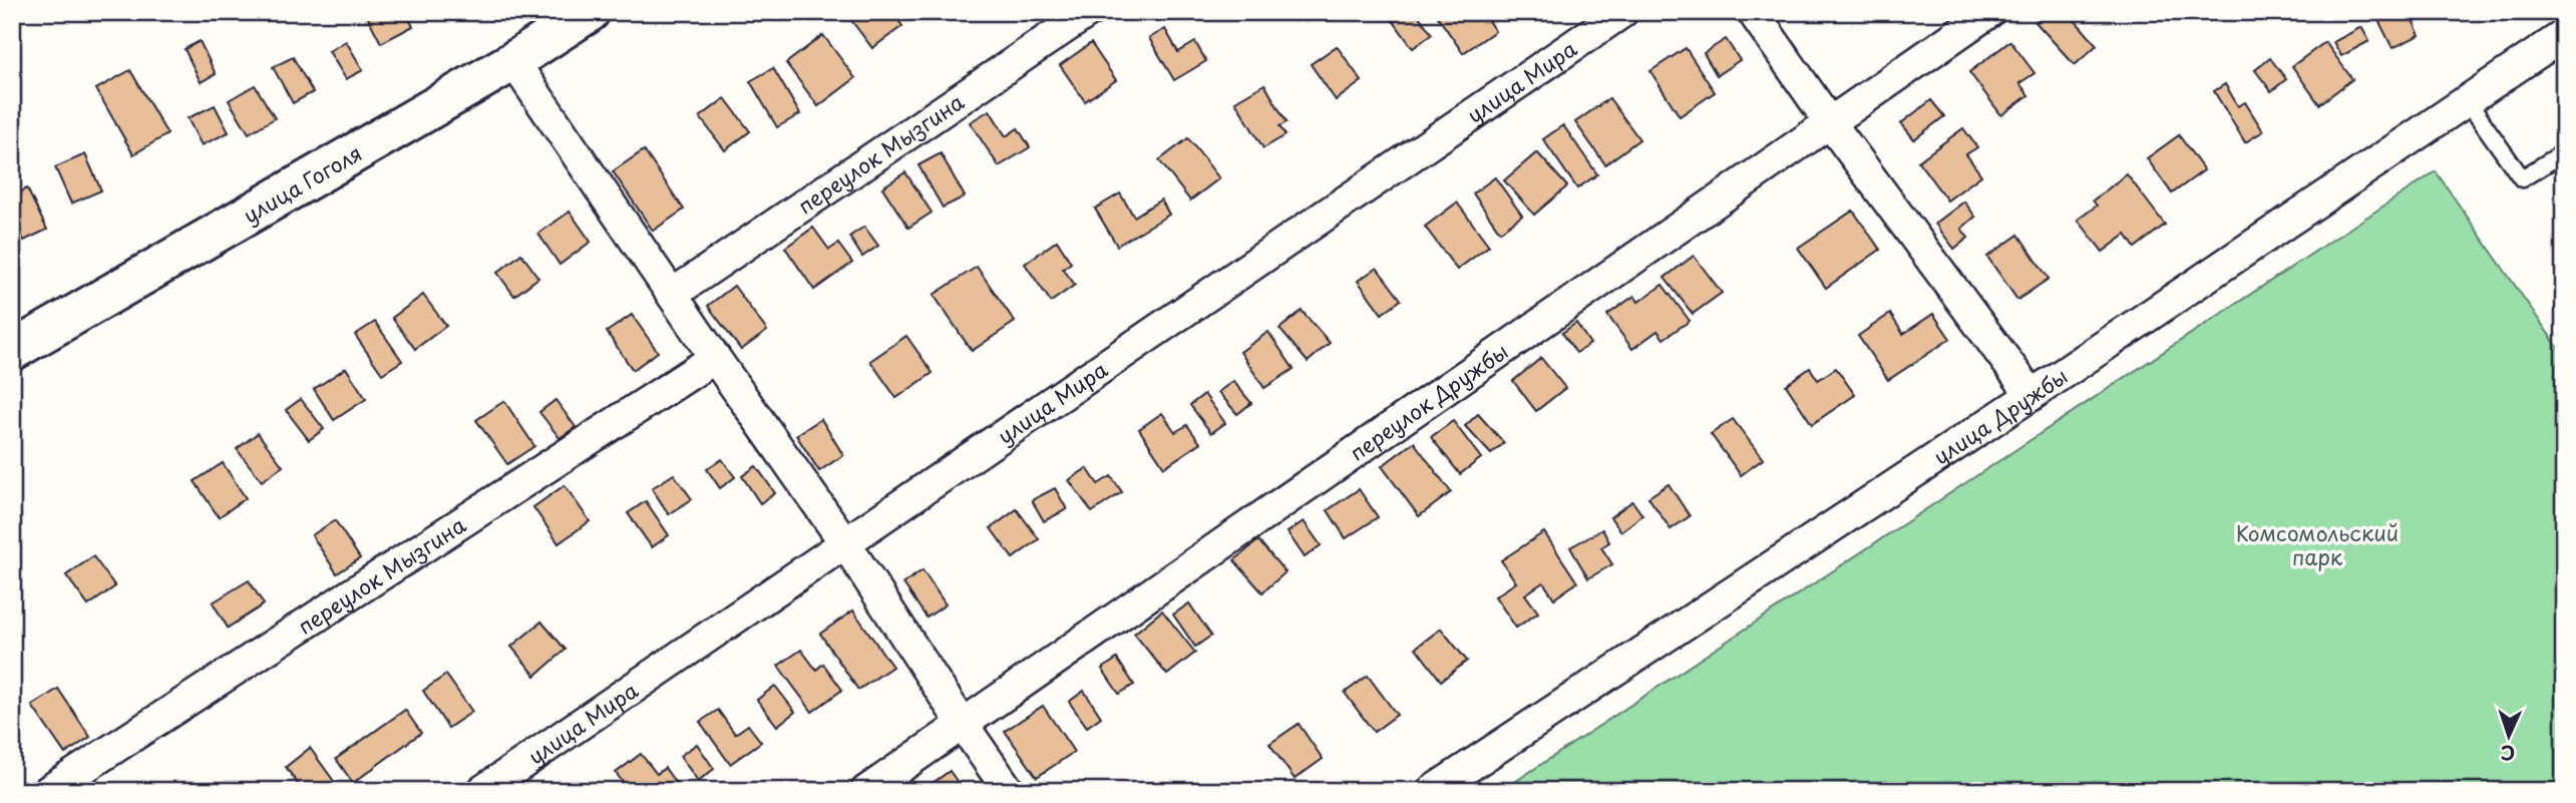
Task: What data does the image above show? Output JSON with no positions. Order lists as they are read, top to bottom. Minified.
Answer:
{"streets":{"street":["улица Мира","переулок Мызгина","улица Гоголя","переулок Дружбы","улица Дружбы"]},"parks":["Комсомольский парк"],"north":"bottom"}
